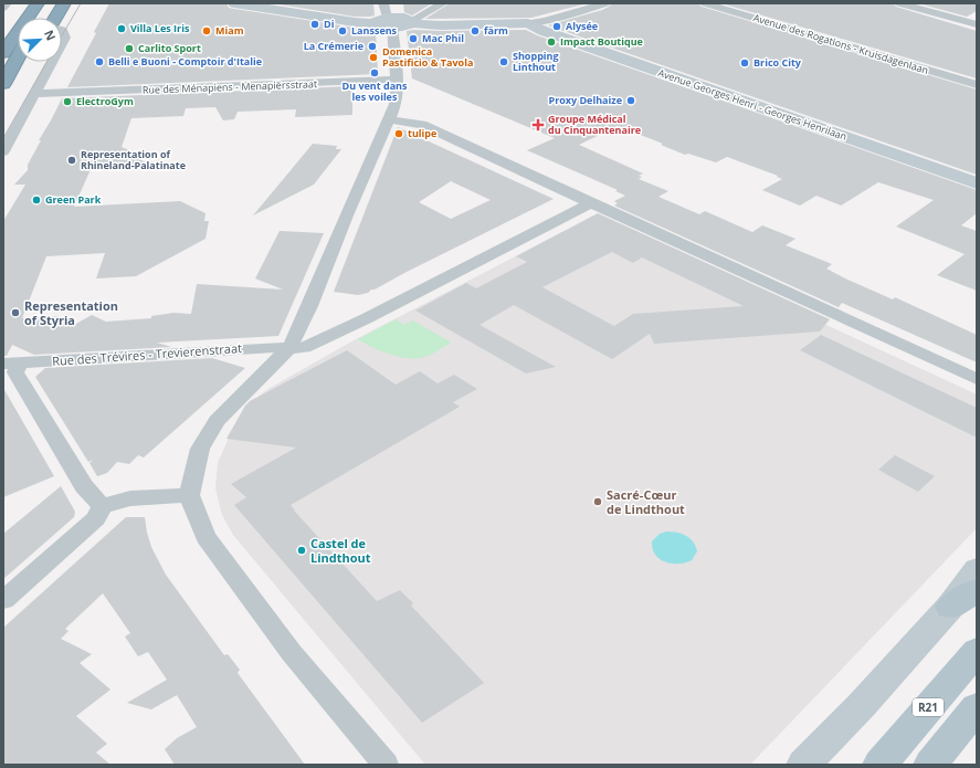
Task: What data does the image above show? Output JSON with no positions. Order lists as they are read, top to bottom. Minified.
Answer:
{"streets":{"main road":["R21"],"street":["Avenue des Rogations - Kruisdagenlaan","Rue des Ménapiens - Menapiërsstraat","Avenue Georges Henri - Georges Henrilaan","Rue des Trévires - Trevierenstraat"]},"places":{"other":["Di","Alysée","Villa Les Iris","Miam","Lanssens","färm","Mac Phil","Impact Boutique","La Crémerie","Carlito Sport","Domenica Pastificio & Tavola","Belli e Buoni - Comptoir d'Italie","Shopping Linthout","Brico City","Du vent dans les voiles","Proxy Delhaize","ElectroGym","tulipe","Representation of Rhineland-Palatinate","Green Park","Representation of Styria","Sacré-Cœur de Lindthout","Castel de Lindthout"],"health":["Groupe Médical du Cinquantenaire"]},"north":"top right"}
